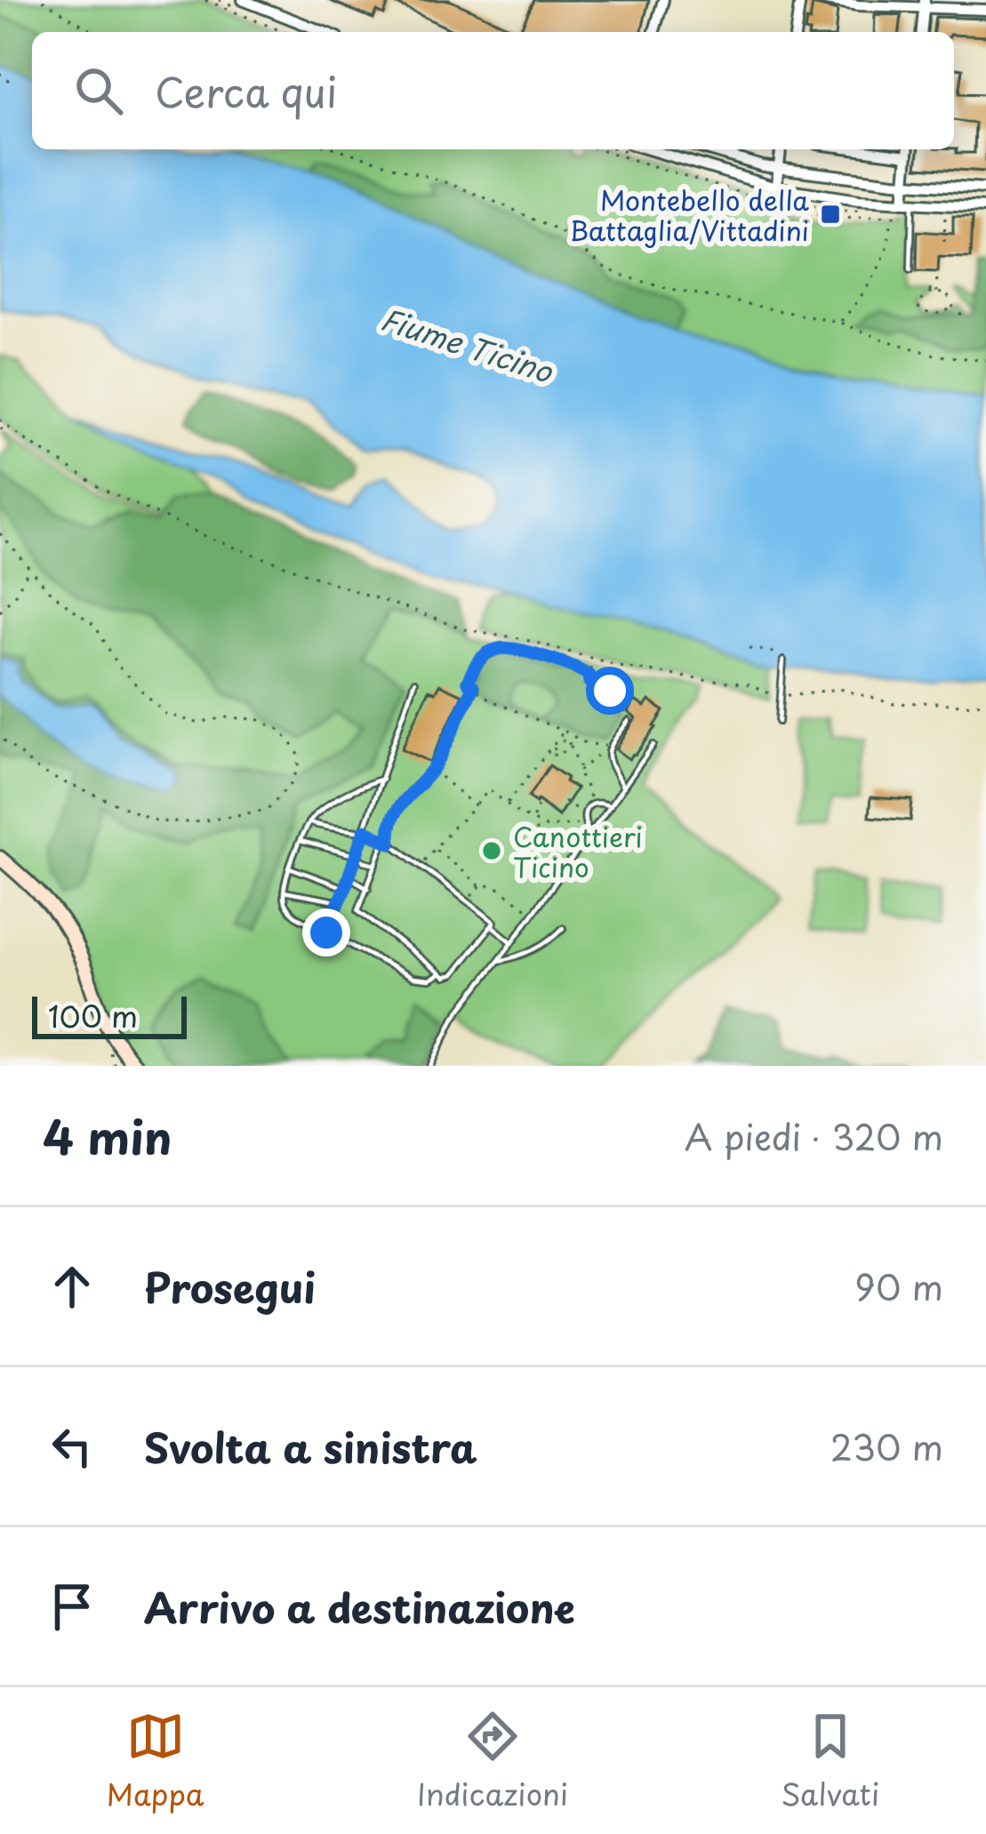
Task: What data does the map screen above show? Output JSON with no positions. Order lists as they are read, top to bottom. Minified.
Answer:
{"water":["Fiume Ticino"],"places":{"transit":["Montebello della Battaglia/Vittadini"],"other":["Canottieri Ticino"]},"scale_bar":"100 m","page":{"search":"Cerca qui","scale":"100 m","heading":["4 min","A piedi · 320 m"],"list":[["Prosegui","90 m"],["Svolta a sinistra","230 m"],"Arrivo a destinazione"],"nav":["Mappa","Indicazioni","Salvati"]}}
